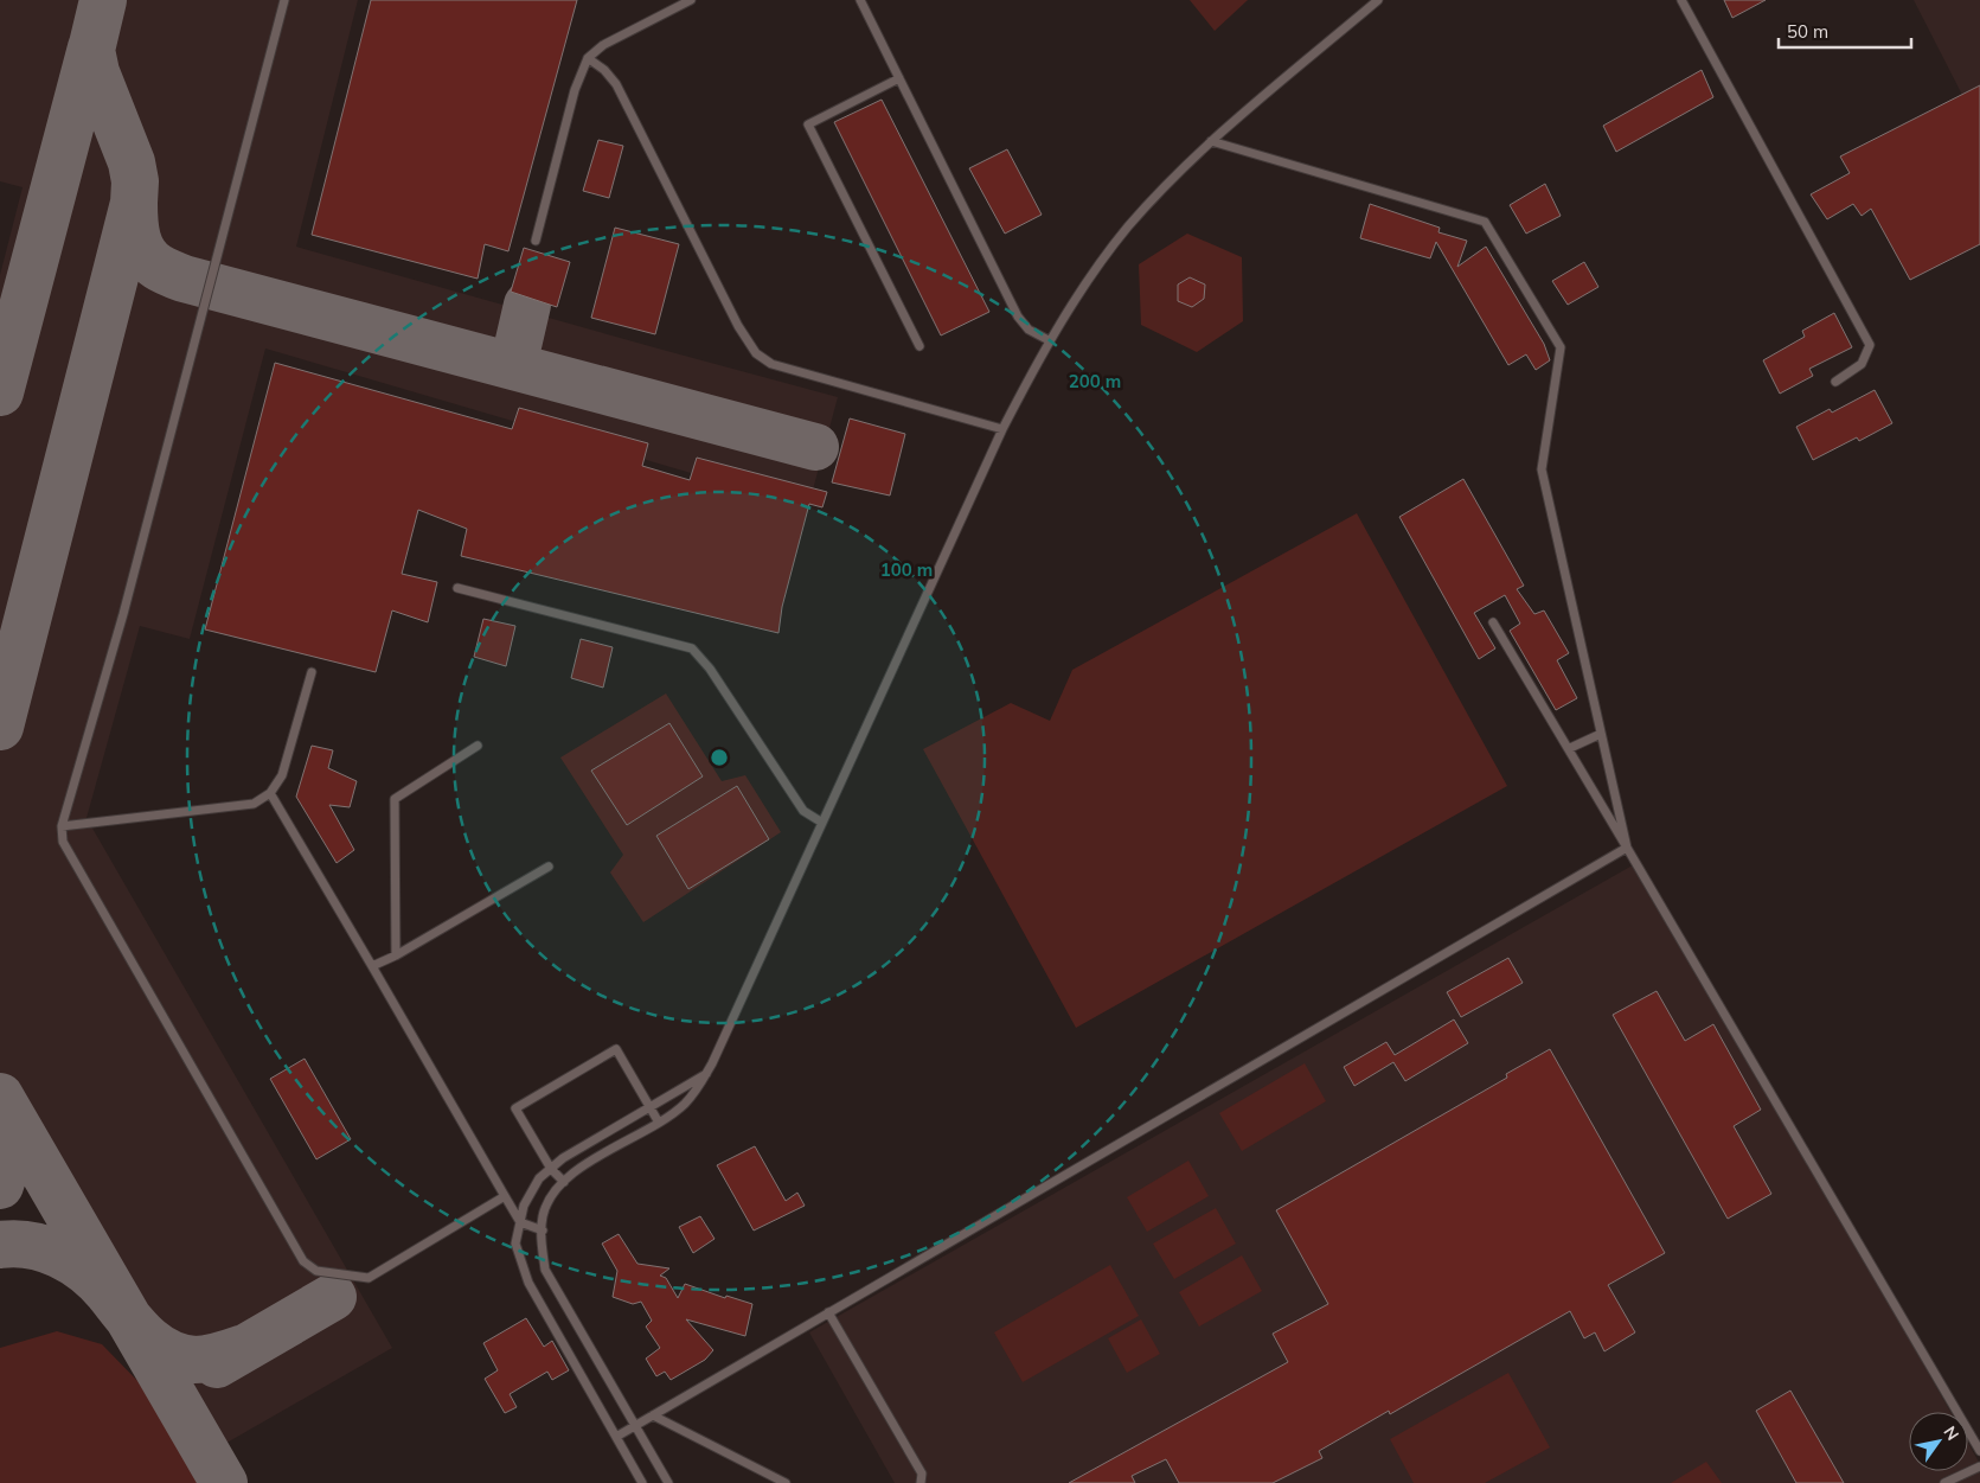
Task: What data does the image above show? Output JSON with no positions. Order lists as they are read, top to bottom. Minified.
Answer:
{"scale_bar":"50 m","north":"top right","rings":["200 m","100 m"]}
